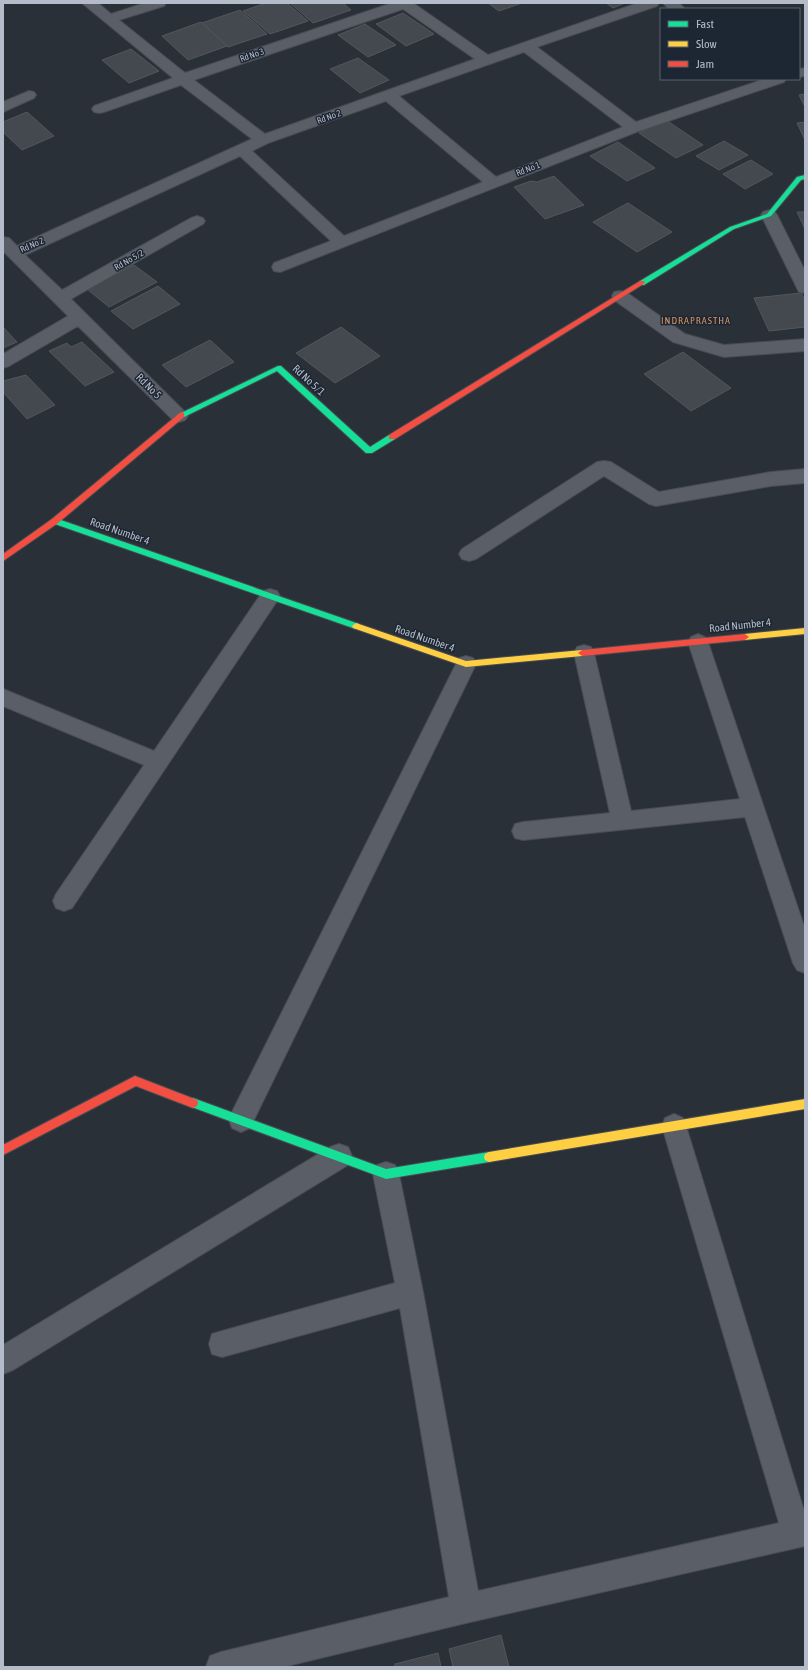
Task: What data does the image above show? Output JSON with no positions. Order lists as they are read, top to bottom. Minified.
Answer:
{"streets":{"street":["Rd No 3","Rd No 2","Rd No 1","Rd No 5/2","Rd No 5/1","Rd No 5","Road Number 4"]},"crossings":[["Rd No 2","Rd No 5"],["Rd No 5/2","Rd No 5"],["Rd No 5/1","Rd No 5"]],"districts":["INDRAPRASTHA"],"legend":["Fast","Slow","Jam"]}
